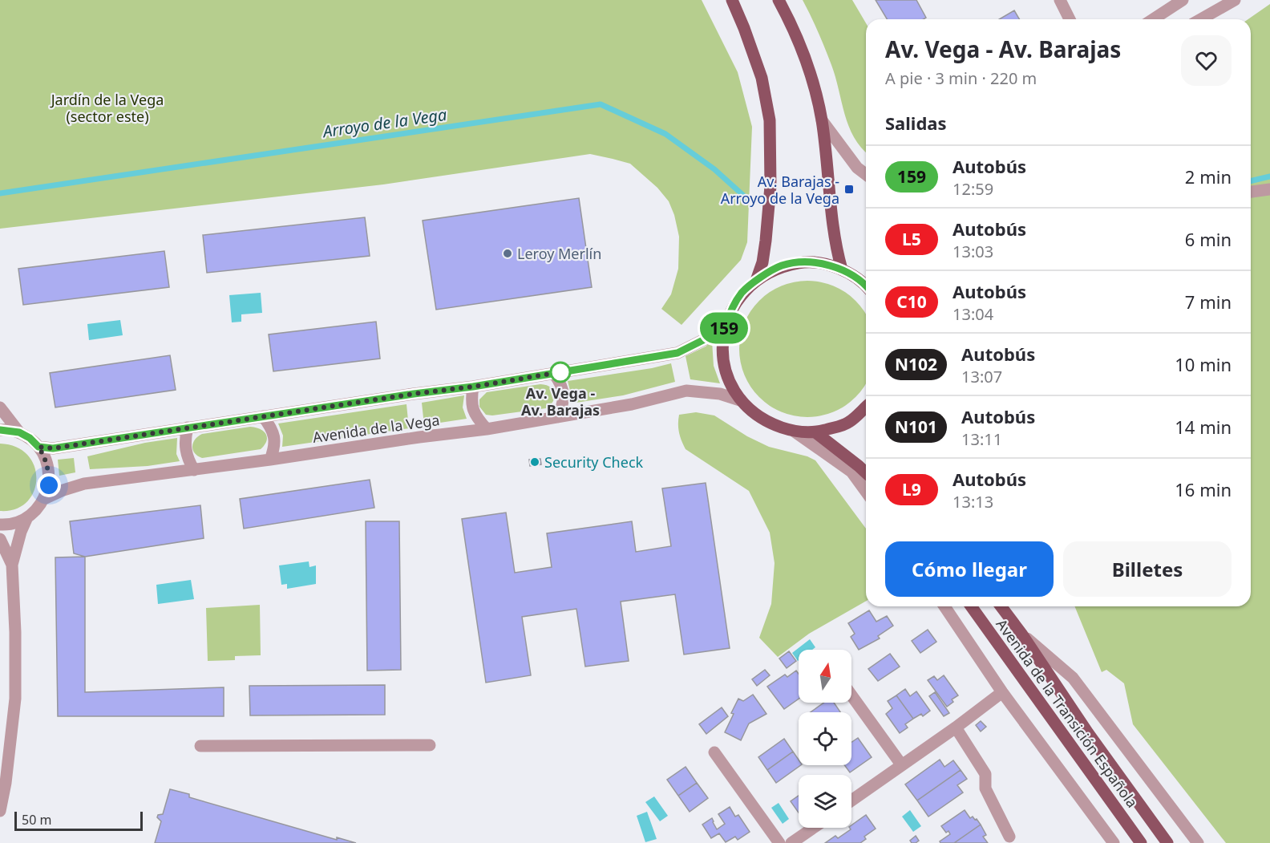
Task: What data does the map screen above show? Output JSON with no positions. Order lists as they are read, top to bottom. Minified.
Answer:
{"streets":{"main road":["Avenida de la Transición Española"],"street":["Avenida de la Vega"]},"water":["Arroyo de la Vega"],"parks":["Jardín de la Vega (sector este)"],"places":{"transit":["Av. Barajas - Arroyo de la Vega"],"other":["Leroy Merlín","Av. Vega - Av. Barajas","Security Check"]},"lines":["bus line 159"],"scale_bar":"50 m","north":"top","page":{"on_map":"159","heading":[["Av. Vega - Av. Barajas","A pie · 3 min · 220 m"],"Salidas"],"list":[{"mark":"159","name":"Autobús","note":"12:59","value":"2 min"},{"mark":"L5","name":"Autobús","note":"13:03","value":"6 min"},{"mark":"C10","name":"Autobús","note":"13:04","value":"7 min"},{"mark":"N102","name":"Autobús","note":"13:07","value":"10 min"},{"mark":"N101","name":"Autobús","note":"13:11","value":"14 min"},{"mark":"L9","name":"Autobús","note":"13:13","value":"16 min"}],"buttons":["Cómo llegar","Billetes"],"scale":"50 m"}}
